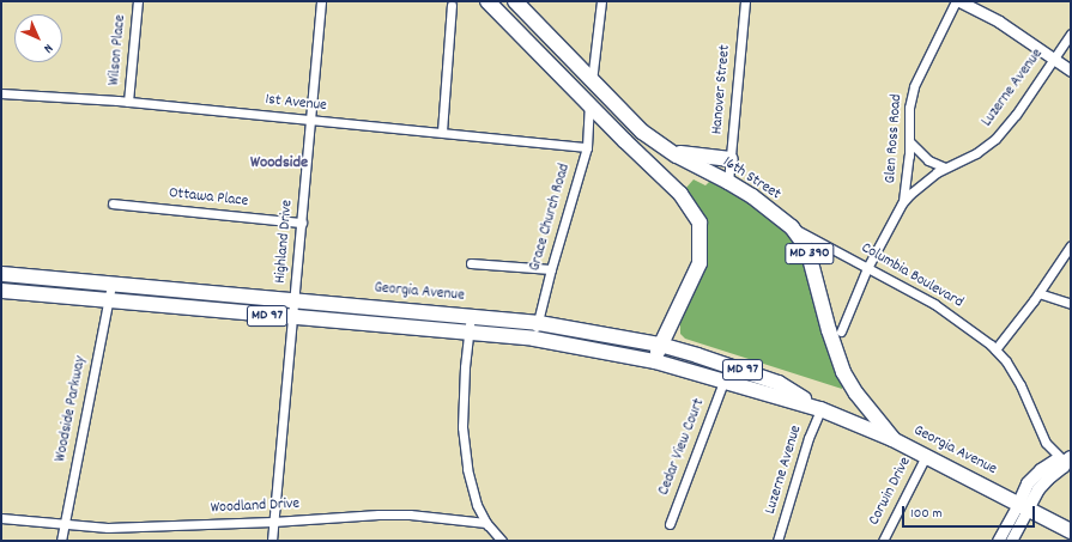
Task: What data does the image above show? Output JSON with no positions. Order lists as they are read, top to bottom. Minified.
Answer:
{"streets":{"main road":["16th Street","MD 390","Georgia Avenue","MD 97"],"street":["Wilson Place","Luzerne Avenue","Hanover Street","1st Avenue","Glen Ross Road","Ottawa Place","Grace Church Road","Highland Drive","Columbia Boulevard","Woodside Parkway","Cedar View Court","Corwin Drive","Woodland Drive"]},"crossings":[["Wilson Place","1st Avenue"],["Luzerne Avenue","Glen Ross Road"],["Luzerne Avenue","Columbia Boulevard"],["Luzerne Avenue","Georgia Avenue"],["Hanover Street","16th Street"],["1st Avenue","Grace Church Road"],["1st Avenue","Highland Drive"],["16th Street","Columbia Boulevard"],["16th Street","Georgia Avenue"],["Ottawa Place","Highland Drive"],["Grace Church Road","Georgia Avenue"],["Highland Drive","Georgia Avenue"],["Highland Drive","Woodland Drive"],["Georgia Avenue","Woodside Parkway"],["Georgia Avenue","Cedar View Court"],["Georgia Avenue","Corwin Drive"],["Woodside Parkway","Woodland Drive"]],"districts":["Woodside"],"scale_bar":"100 m","north":"bottom right"}
